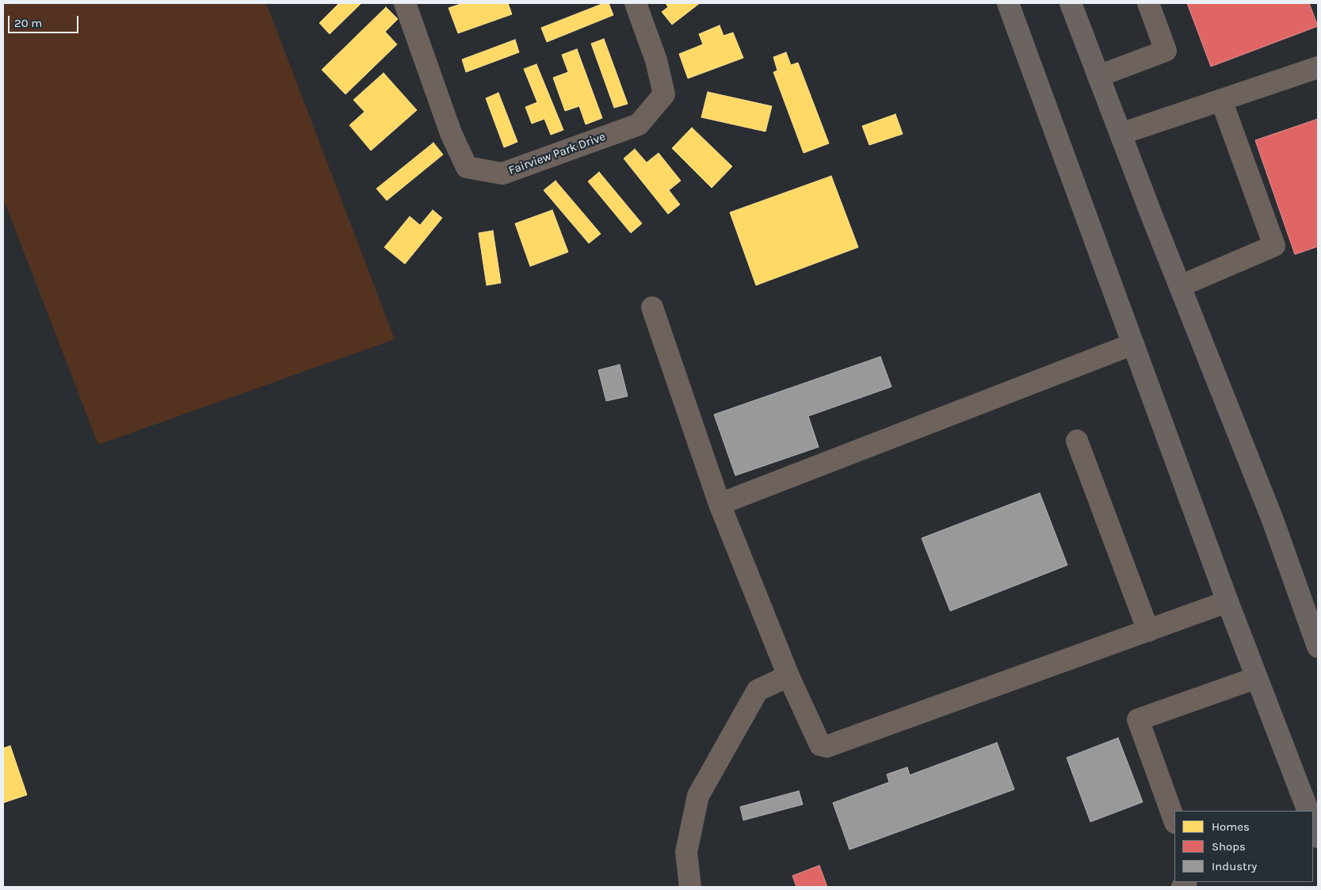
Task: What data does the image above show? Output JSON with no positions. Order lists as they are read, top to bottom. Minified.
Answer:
{"streets":{"street":["Fairview Park Drive"]},"legend":["Homes","Shops","Industry"],"scale_bar":"20 m"}
